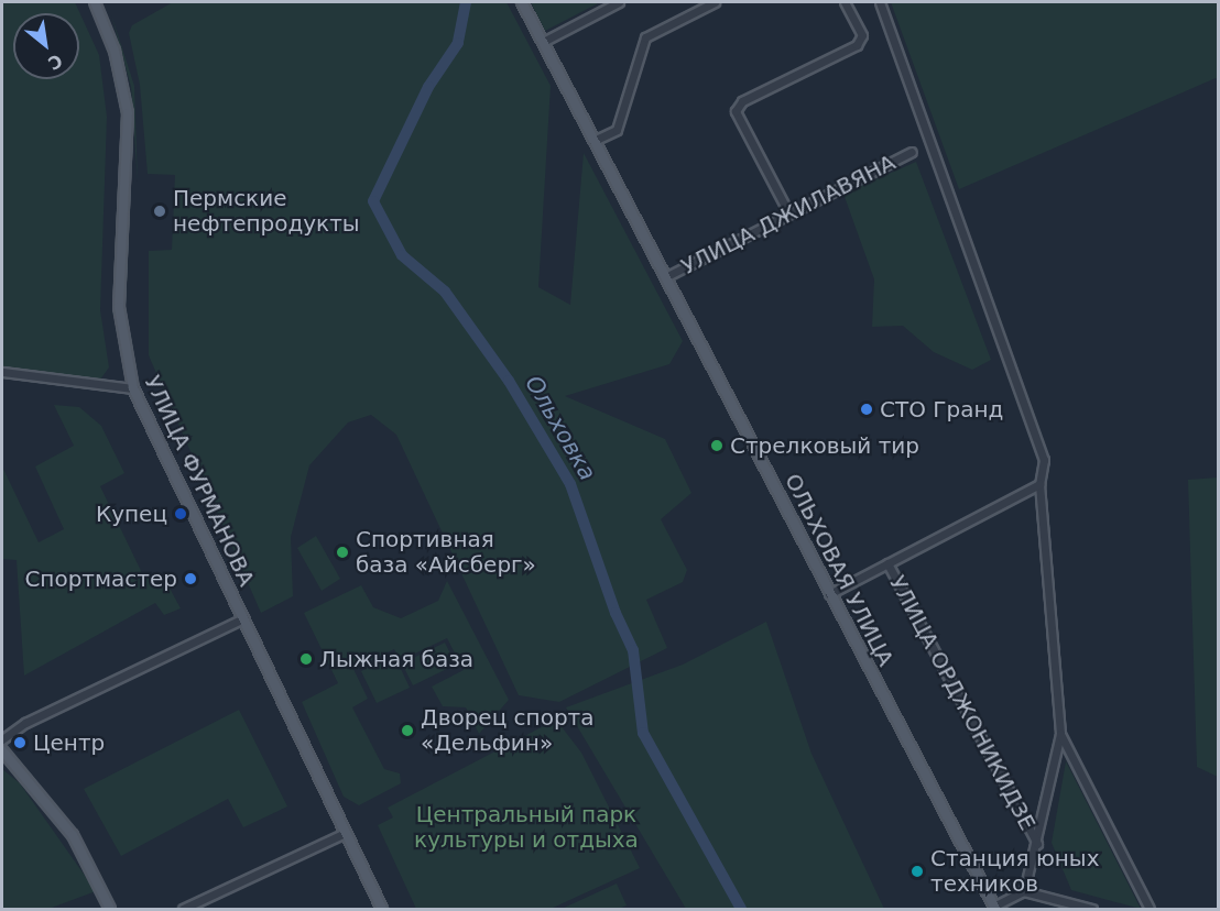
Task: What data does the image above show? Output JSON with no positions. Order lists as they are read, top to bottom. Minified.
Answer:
{"streets":{"main road":["УЛИЦА ФУРМАНОВА","ОЛЬХОВАЯ УЛИЦА"],"street":["УЛИЦА ДЖИЛАВЯНА","УЛИЦА ОРДЖОНИКИДЗЕ"]},"crossings":[["УЛИЦА ДЖИЛАВЯНА","ОЛЬХОВАЯ УЛИЦА"]],"water":["Ольховка"],"parks":["Центральный парк культуры и отдыха"],"places":["Пермские нефтепродукты","СТО Гранд","Стрелковый тир","Купец","Спортивная база «Айсберг»","Спортмастер","Лыжная база","Дворец спорта «Дельфин»","Центр","Станция юных техников"],"north":"bottom right"}
